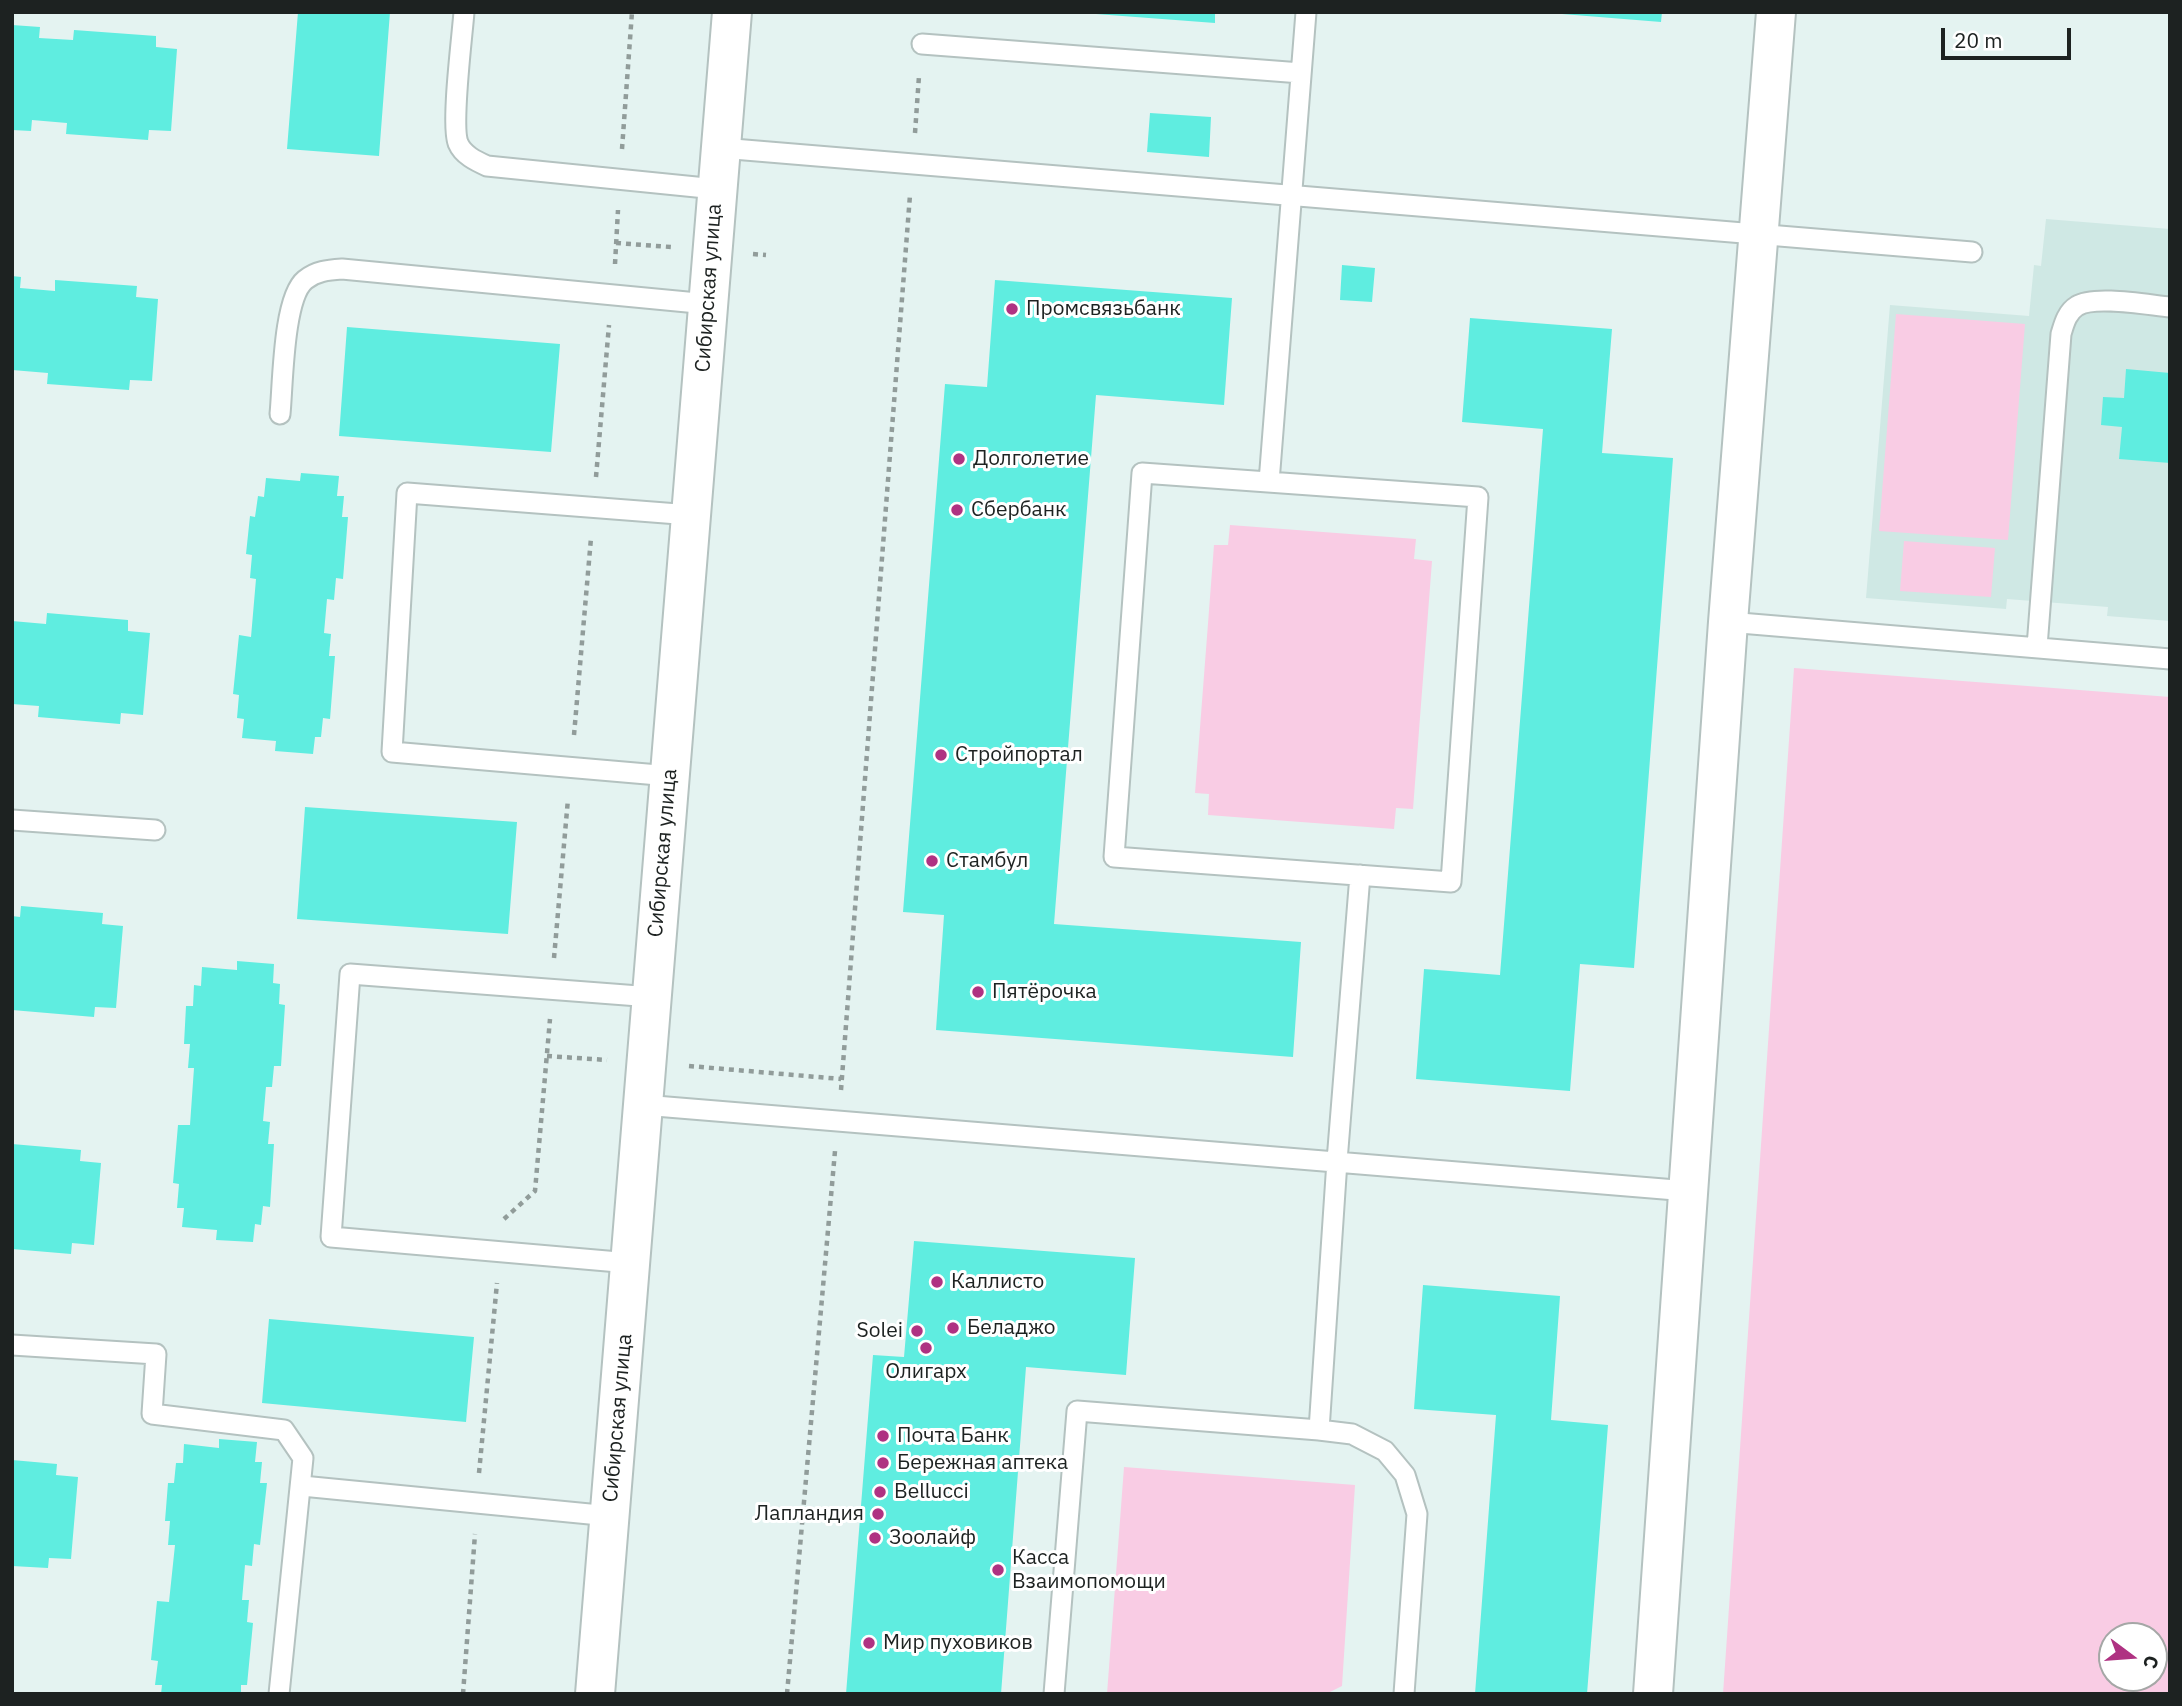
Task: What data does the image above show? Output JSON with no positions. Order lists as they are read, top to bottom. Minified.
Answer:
{"streets":{"main road":["Сибирская улица"]},"places":["Промсвязьбанк","Долголетие","Сбербанк","Стройпортал","Стамбул","Пятёрочка","Каллисто","Беладжо","Solei","Олигарх","Почта Банк","Бережная аптека","Bellucci","Лапландия","Зоолайф","Касса Взаимопомощи","Мир пуховиков"],"scale_bar":"20 m","north":"right"}
